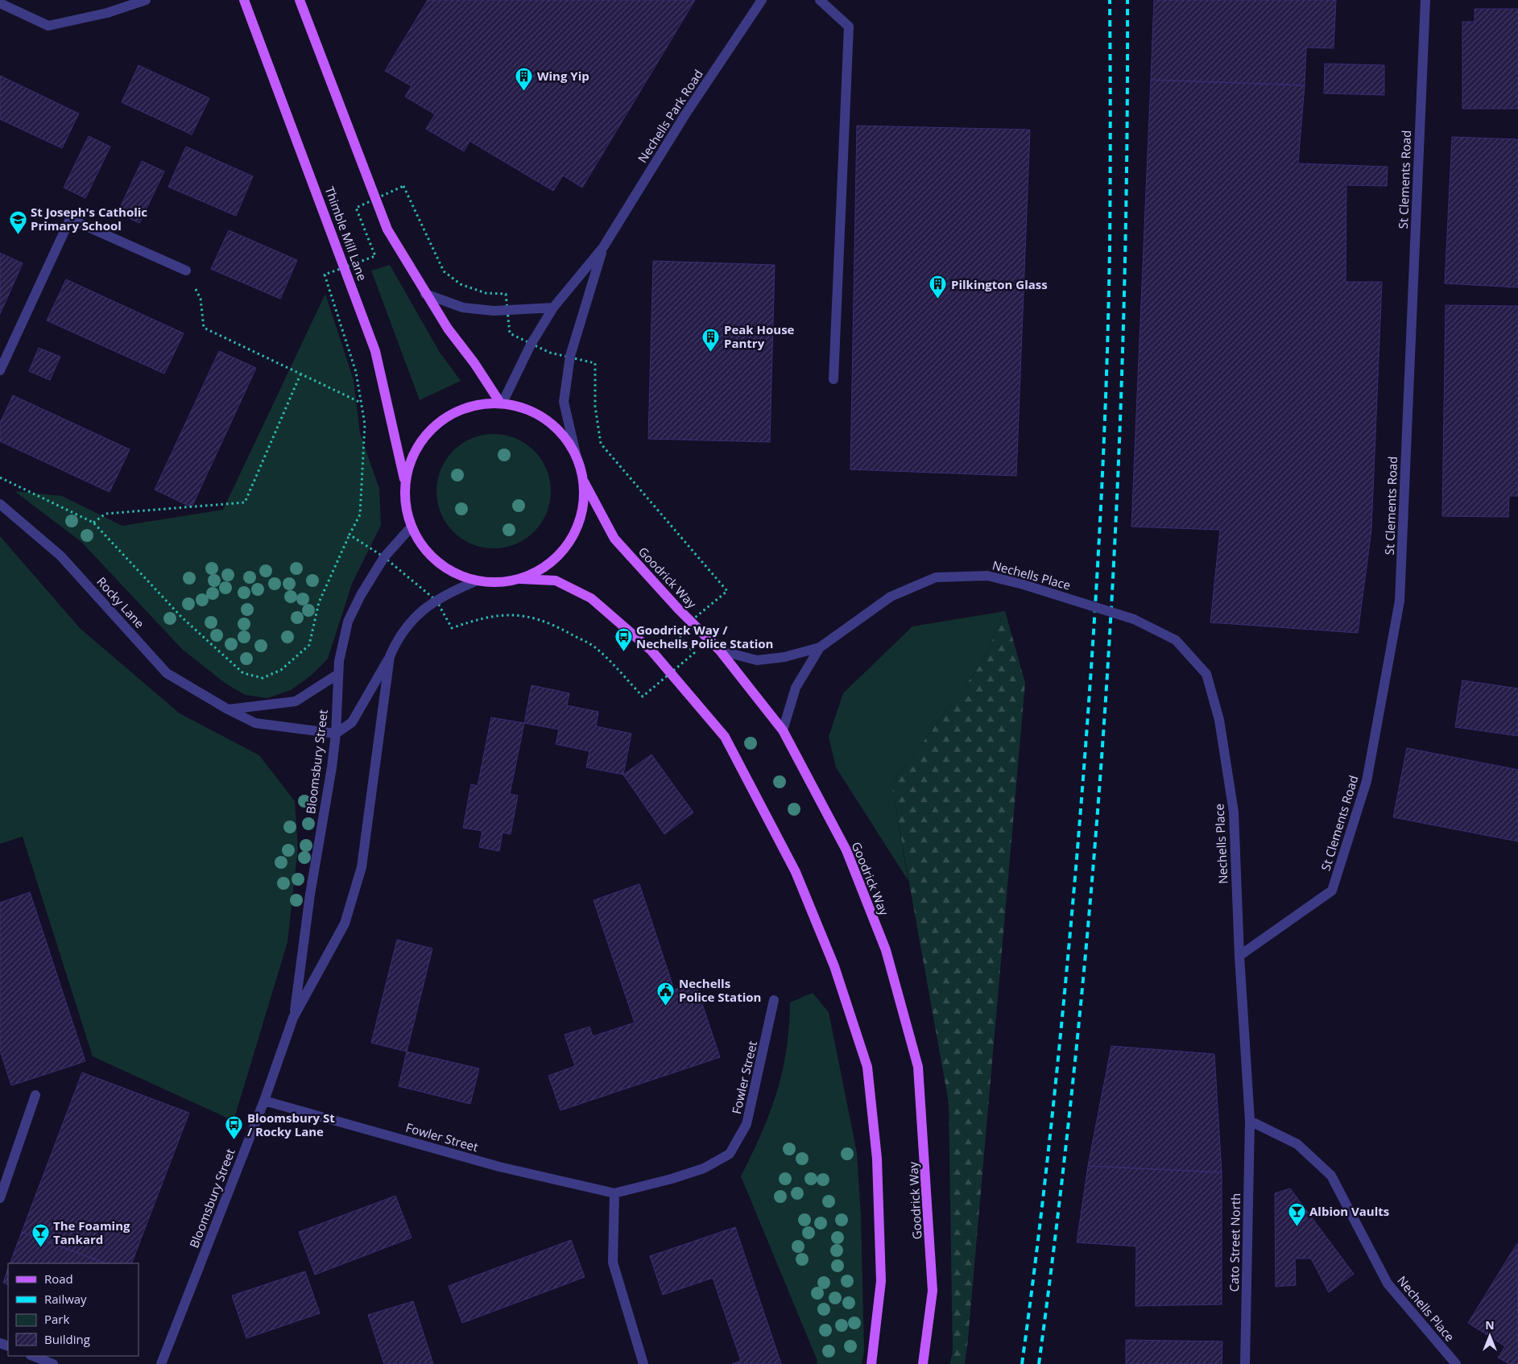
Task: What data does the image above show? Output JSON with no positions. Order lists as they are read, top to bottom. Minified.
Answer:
{"streets":{"main road":["Thimble Mill Lane","Goodrick Way"],"street":["Nechells Park Road","St Clements Road","Nechells Place","Rocky Lane","Bloomsbury Street","Fowler Street","Cato Street North"]},"crossings":[["St Clements Road","Nechells Place"],["Nechells Place","Goodrick Way"],["Nechells Place","Cato Street North"],["Rocky Lane","Bloomsbury Street"],["Bloomsbury Street","Fowler Street"]],"places":{"building":["Wing Yip","Pilkington Glass","Peak House Pantry"],"school or university":["St Joseph's Catholic Primary School"],"bus stop":["Goodrick Way / Nechells Police Station","Bloomsbury St / Rocky Lane"],"public building":["Nechells Police Station"],"bar":["Albion Vaults","The Foaming Tankard"]},"legend":["Road","Railway","Park","Building"],"north":"top"}
